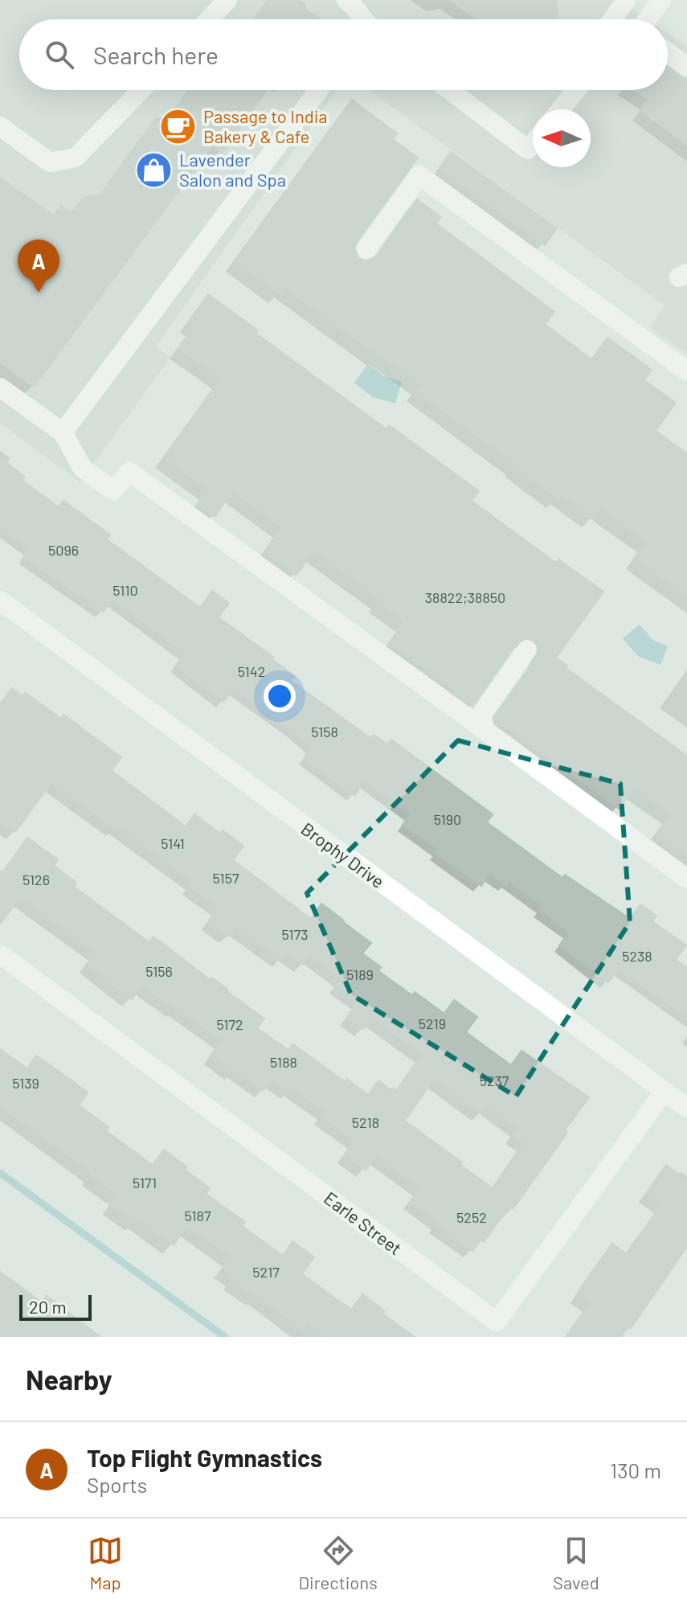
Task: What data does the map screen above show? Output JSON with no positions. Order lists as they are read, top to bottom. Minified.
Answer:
{"streets":{"street":["Brophy Drive","Earle Street"]},"crossings":[["Brophy Drive","Earle Street"]],"places":{"cafe":["Passage to India Bakery & Cafe"],"shop":["Lavender Salon and Spa"]},"house_numbers":["5096","5110","38822;38850","5142","5158","5190","5141","5157","5126","5173","5238","5156","5189","5219","5172","5188","5237","5139","5218","5171","5187","5252","5217"],"scale_bar":"20 m","north":"left","page":{"search":"Search here","pins":"A","scale":"20 m","heading":"Nearby","list":[{"mark":"A","name":"Top Flight Gymnastics","note":"Sports","value":"130 m"}],"nav":["Map","Directions","Saved"]}}
